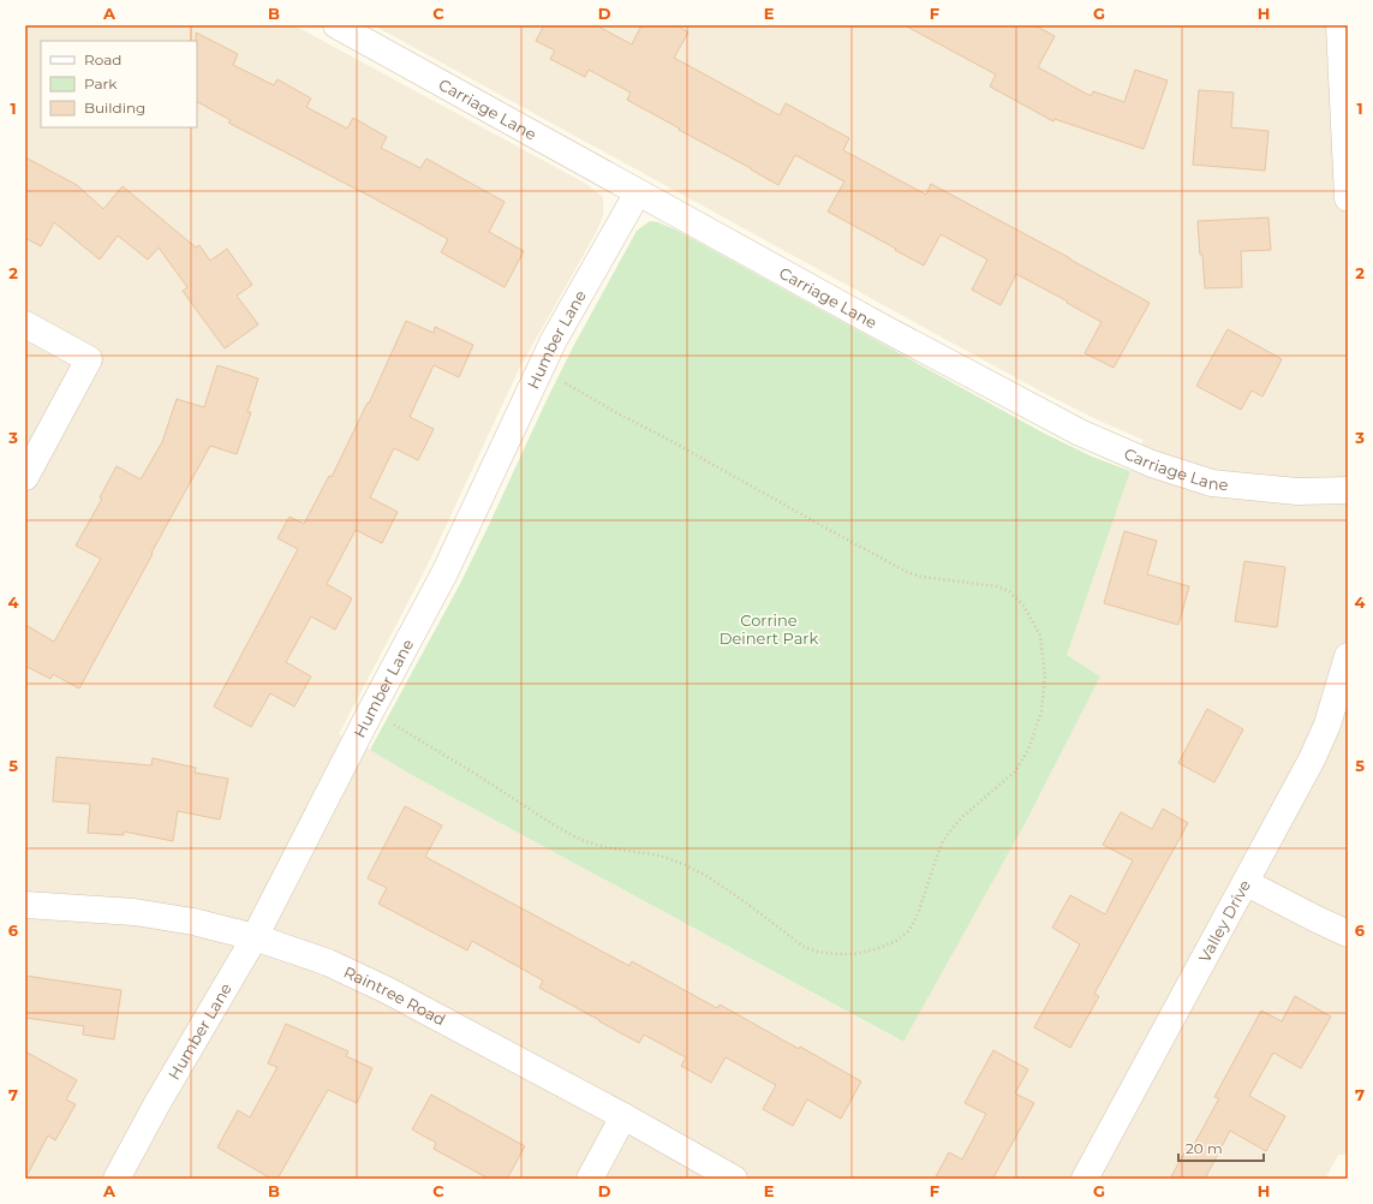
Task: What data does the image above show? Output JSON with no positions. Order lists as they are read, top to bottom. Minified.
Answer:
{"streets":{"street":["Carriage Lane","Humber Lane","Valley Drive","Raintree Road"]},"crossings":[["Carriage Lane","Humber Lane"],["Humber Lane","Raintree Road"]],"parks":["Corrine Deinert Park"],"legend":["Road","Park","Building"],"scale_bar":"20 m","grid":{"columns":["A","B","C","D","E","F","G","H"],"rows":["1","2","3","4","5","6","7"]}}
